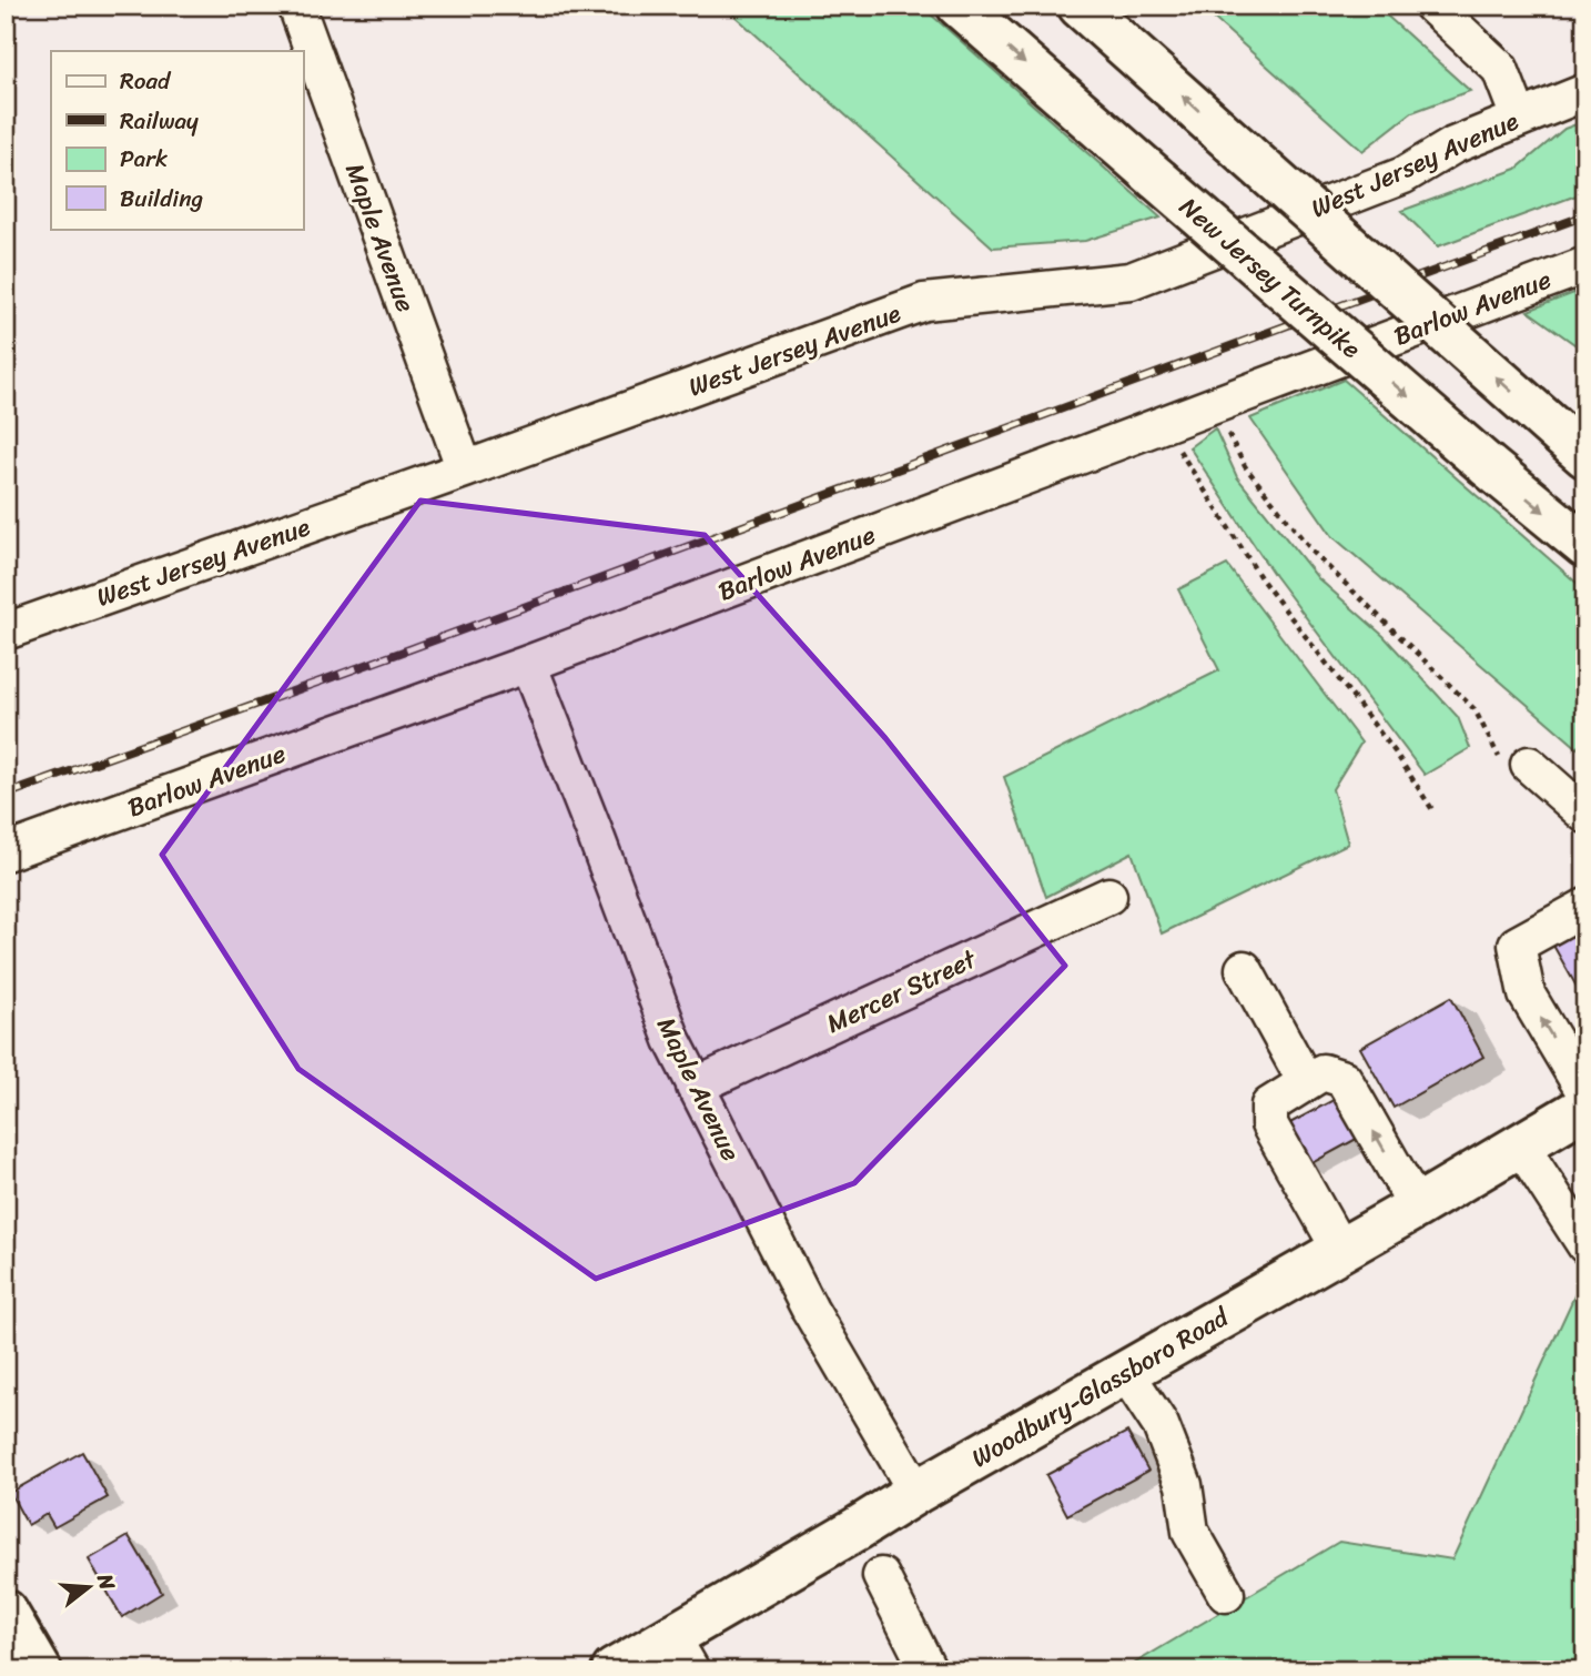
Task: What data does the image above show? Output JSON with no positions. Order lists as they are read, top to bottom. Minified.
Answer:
{"streets":{"main road":["New Jersey Turnpike","Woodbury-Glassboro Road"],"street":["West Jersey Avenue","Maple Avenue","Barlow Avenue","Mercer Street"]},"crossings":[["West Jersey Avenue","Maple Avenue"],["Maple Avenue","Barlow Avenue"],["Maple Avenue","Mercer Street"],["Maple Avenue","Woodbury-Glassboro Road"]],"legend":["Road","Railway","Park","Building"],"north":"right"}
